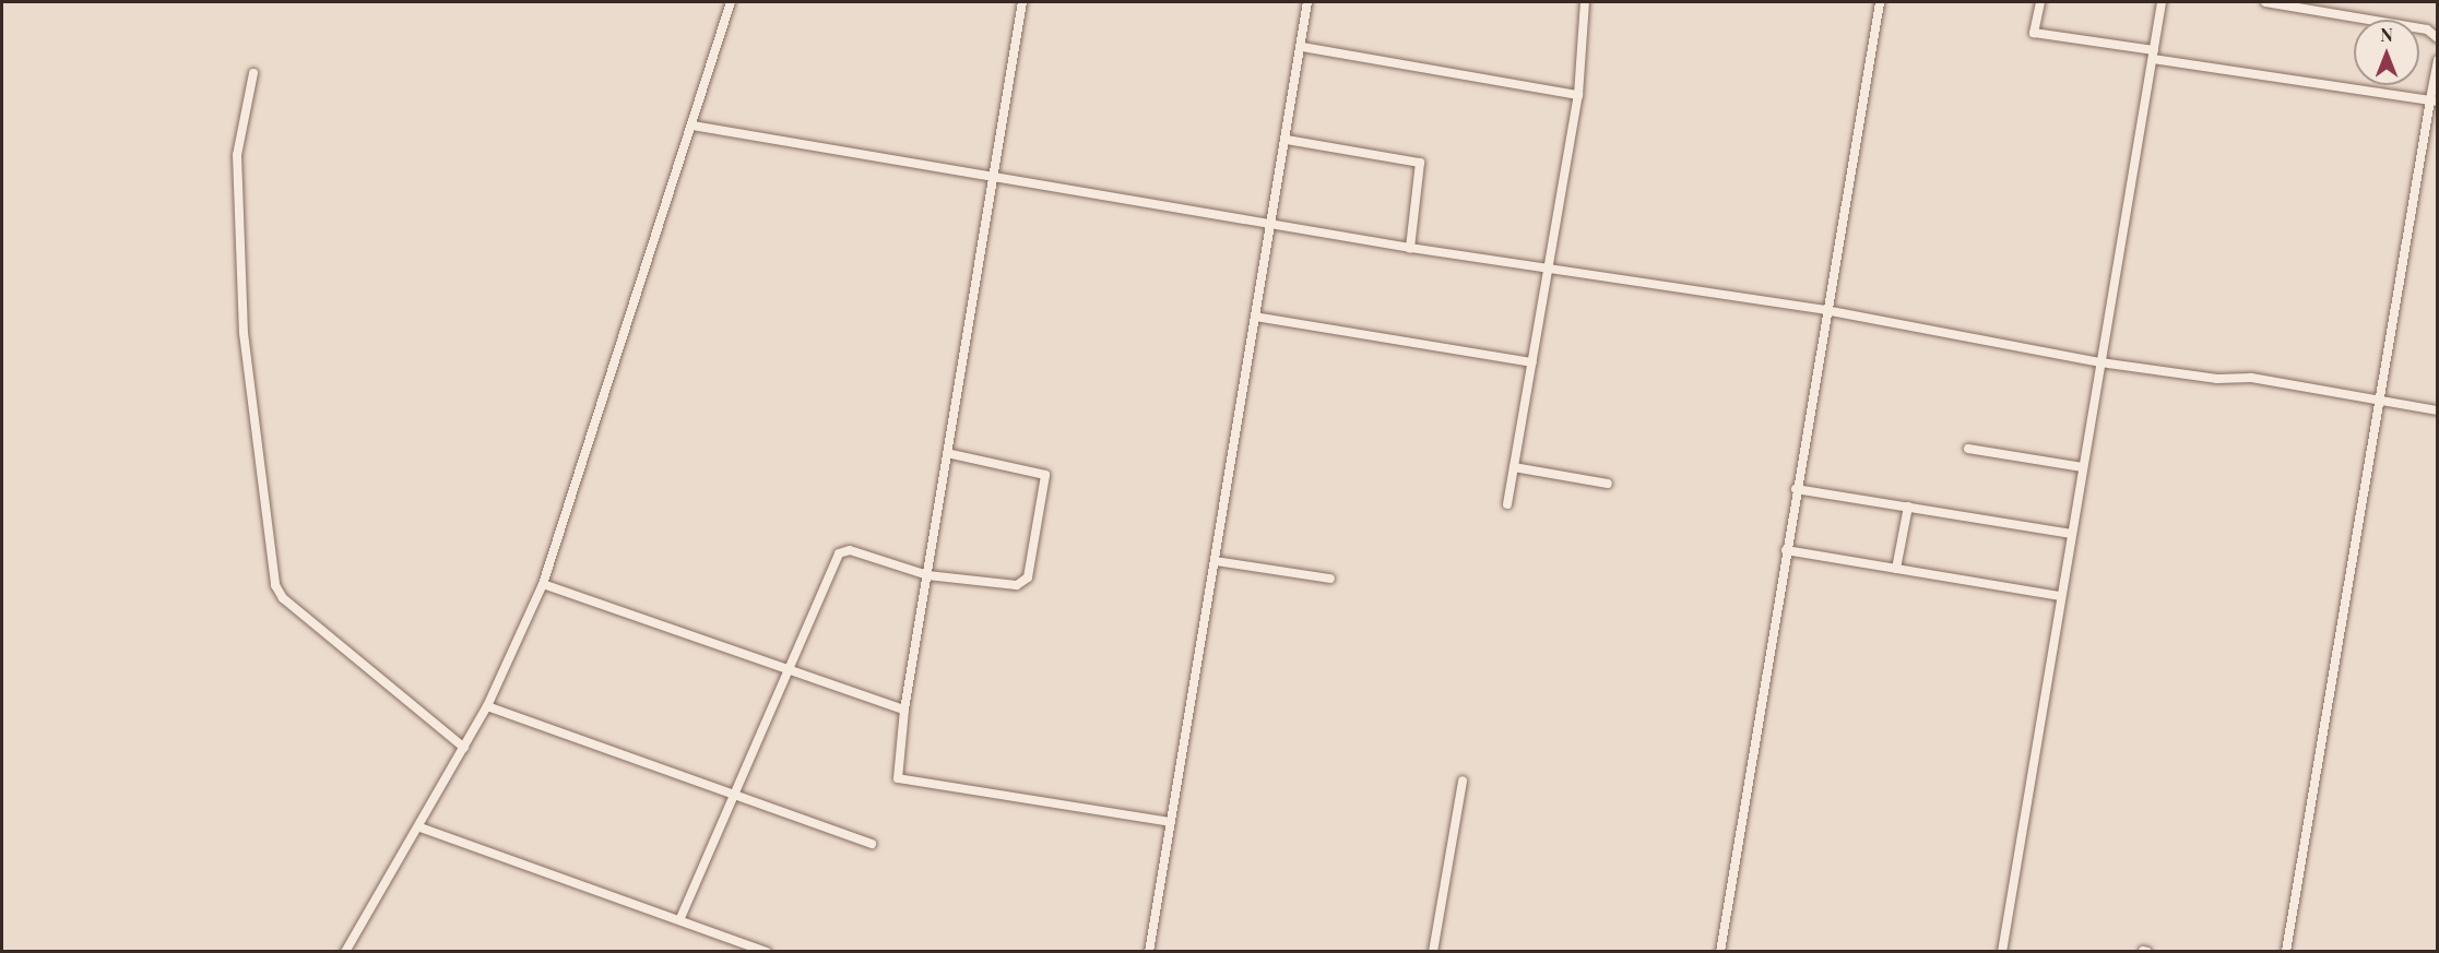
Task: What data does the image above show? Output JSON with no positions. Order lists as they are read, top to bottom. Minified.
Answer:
{"north":"top"}
